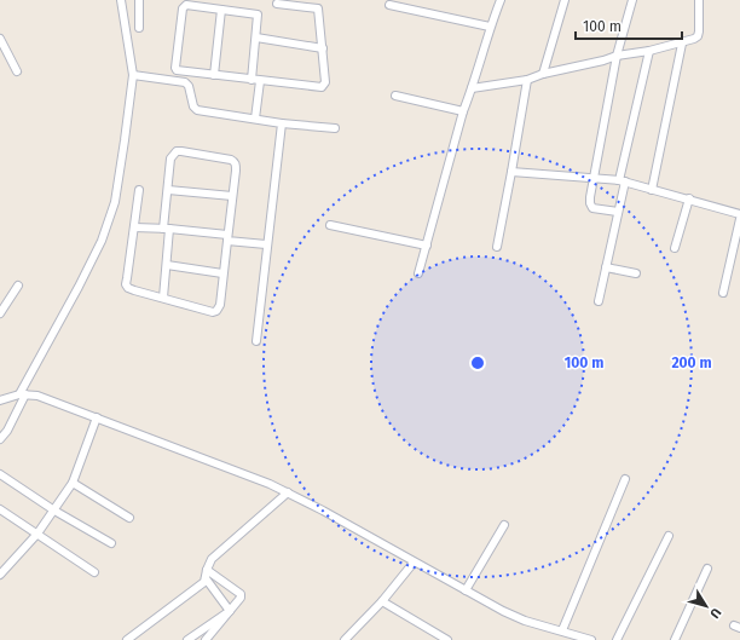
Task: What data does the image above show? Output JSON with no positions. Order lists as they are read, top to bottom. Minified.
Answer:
{"scale_bar":"100 m","north":"bottom right","rings":["100 m","200 m"]}
